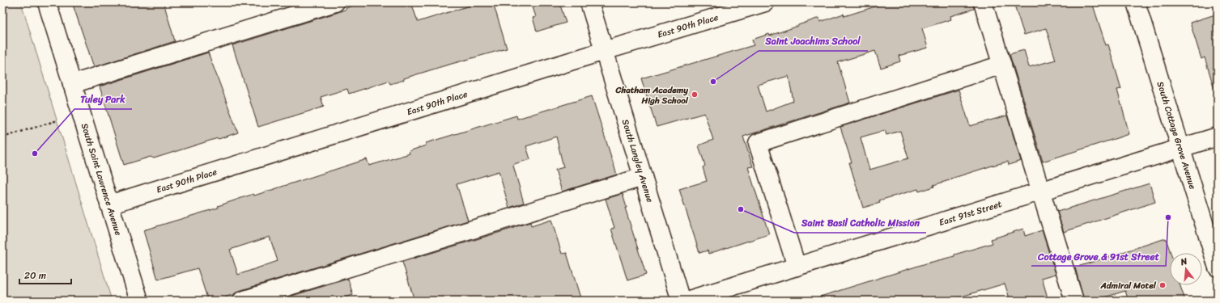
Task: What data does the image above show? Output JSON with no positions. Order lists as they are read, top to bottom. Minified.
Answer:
{"streets":{"street":["East 90th Place","South Cottage Grove Avenue","South Langley Avenue","South Saint Lawrence Avenue","East 91st Street"]},"crossings":[["East 90th Place","South Langley Avenue"],["East 90th Place","South Saint Lawrence Avenue"],["South Cottage Grove Avenue","East 91st Street"]],"places":["Saint Joachims School","Chatham Academy High School","Tuley Park","Saint Basil Catholic Mission","Cottage Grove & 91st Street","Admiral Motel"],"scale_bar":"20 m","north":"top"}
